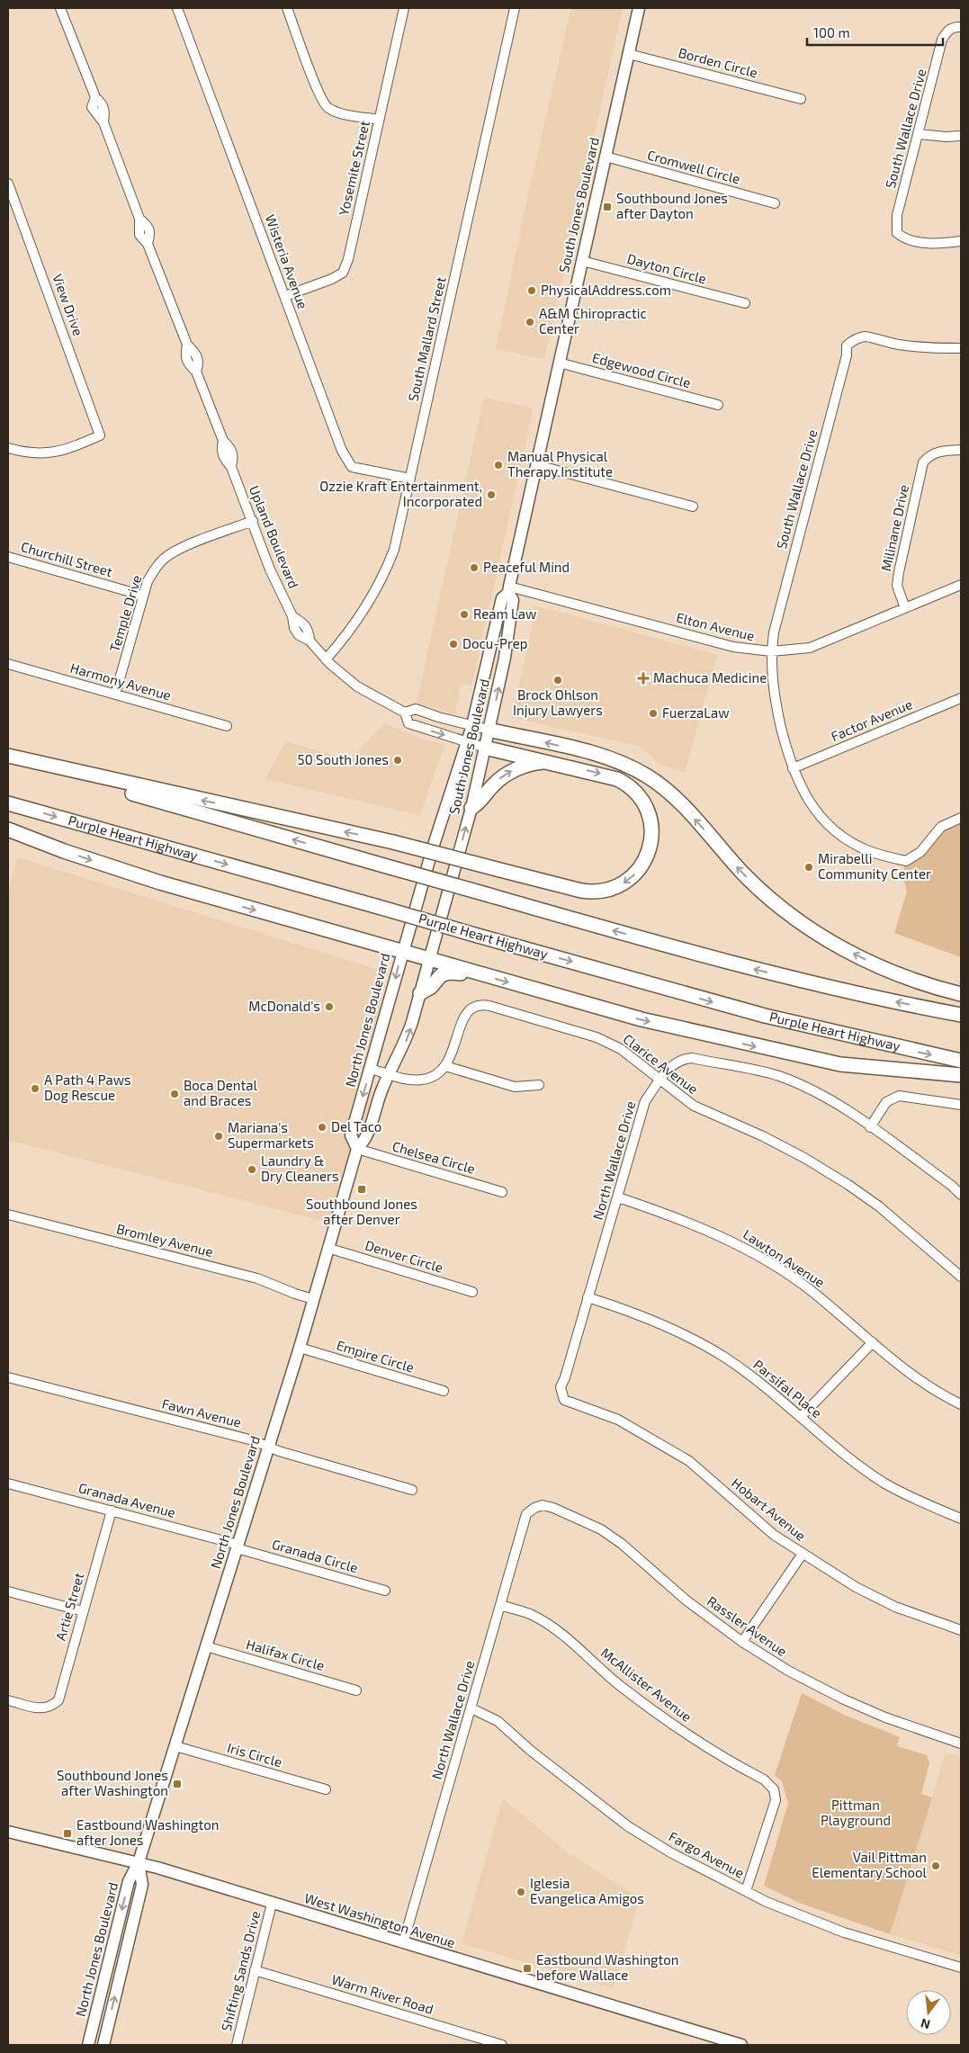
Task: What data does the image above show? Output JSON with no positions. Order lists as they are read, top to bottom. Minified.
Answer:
{"streets":{"highway":["Purple Heart Highway"],"main road":["South Jones Boulevard","North Jones Boulevard","West Washington Avenue"],"street":["Borden Circle","South Wallace Drive","Cromwell Circle","Yosemite Street","Wisteria Avenue","Dayton Circle","View Drive","South Mallard Street","Edgewood Circle","Milinane Drive","Upland Boulevard","Churchill Street","Temple Drive","Elton Avenue","Harmony Avenue","Factor Avenue","Clarice Avenue","Chelsea Circle","North Wallace Drive","Bromley Avenue","Denver Circle","Lawton Avenue","Empire Circle","Parsifal Place","Fawn Avenue","Granada Avenue","Hobart Avenue","Granada Circle","Artie Street","Rassler Avenue","Halifax Circle","McAllister Avenue","Iris Circle","Fargo Avenue","Shifting Sands Drive","Warm River Road"]},"crossings":[["Borden Circle","South Jones Boulevard"],["South Wallace Drive","Elton Avenue"],["South Wallace Drive","Factor Avenue"],["Cromwell Circle","South Jones Boulevard"],["Yosemite Street","Wisteria Avenue"],["South Jones Boulevard","Dayton Circle"],["South Jones Boulevard","Edgewood Circle"],["South Jones Boulevard","Upland Boulevard"],["South Jones Boulevard","Elton Avenue"],["South Jones Boulevard","North Jones Boulevard"],["Wisteria Avenue","South Mallard Street"],["South Mallard Street","Upland Boulevard"],["Milinane Drive","Elton Avenue"],["Upland Boulevard","Temple Drive"],["Churchill Street","Temple Drive"],["Temple Drive","Harmony Avenue"],["North Jones Boulevard","Chelsea Circle"],["North Jones Boulevard","Bromley Avenue"],["North Jones Boulevard","Denver Circle"],["North Jones Boulevard","Empire Circle"],["North Jones Boulevard","Fawn Avenue"],["North Jones Boulevard","Granada Avenue"],["North Jones Boulevard","Granada Circle"],["North Jones Boulevard","Halifax Circle"],["North Jones Boulevard","Iris Circle"],["North Jones Boulevard","West Washington Avenue"],["Clarice Avenue","North Wallace Drive"],["North Wallace Drive","Lawton Avenue"],["North Wallace Drive","Parsifal Place"],["North Wallace Drive","Hobart Avenue"],["North Wallace Drive","Rassler Avenue"],["North Wallace Drive","McAllister Avenue"],["North Wallace Drive","Fargo Avenue"],["North Wallace Drive","West Washington Avenue"],["Granada Avenue","Granada Circle"],["Granada Avenue","Artie Street"],["McAllister Avenue","Fargo Avenue"],["West Washington Avenue","Shifting Sands Drive"],["Shifting Sands Drive","Warm River Road"]],"parks":["Pittman Playground"],"places":{"transit":["Southbound Jones after Dayton","Southbound Jones after Denver","Southbound Jones after Washington","Eastbound Washington after Jones","Eastbound Washington before Wallace"],"other":["PhysicalAddress.com","A&M Chiropractic Center","Manual Physical Therapy Institute","Ozzie Kraft Entertainment, Incorporated","Peaceful Mind","Ream Law","Docu-Prep","Brock Ohlson Injury Lawyers","FuerzaLaw","50 South Jones","Mirabelli Community Center","McDonald's","A Path 4 Paws Dog Rescue","Boca Dental and Braces","Del Taco","Mariana's Supermarkets","Laundry & Dry Cleaners","Vail Pittman Elementary School","Iglesia Evangelica Amigos"],"health":["Machuca Medicine"]},"scale_bar":"100 m","north":"bottom"}
